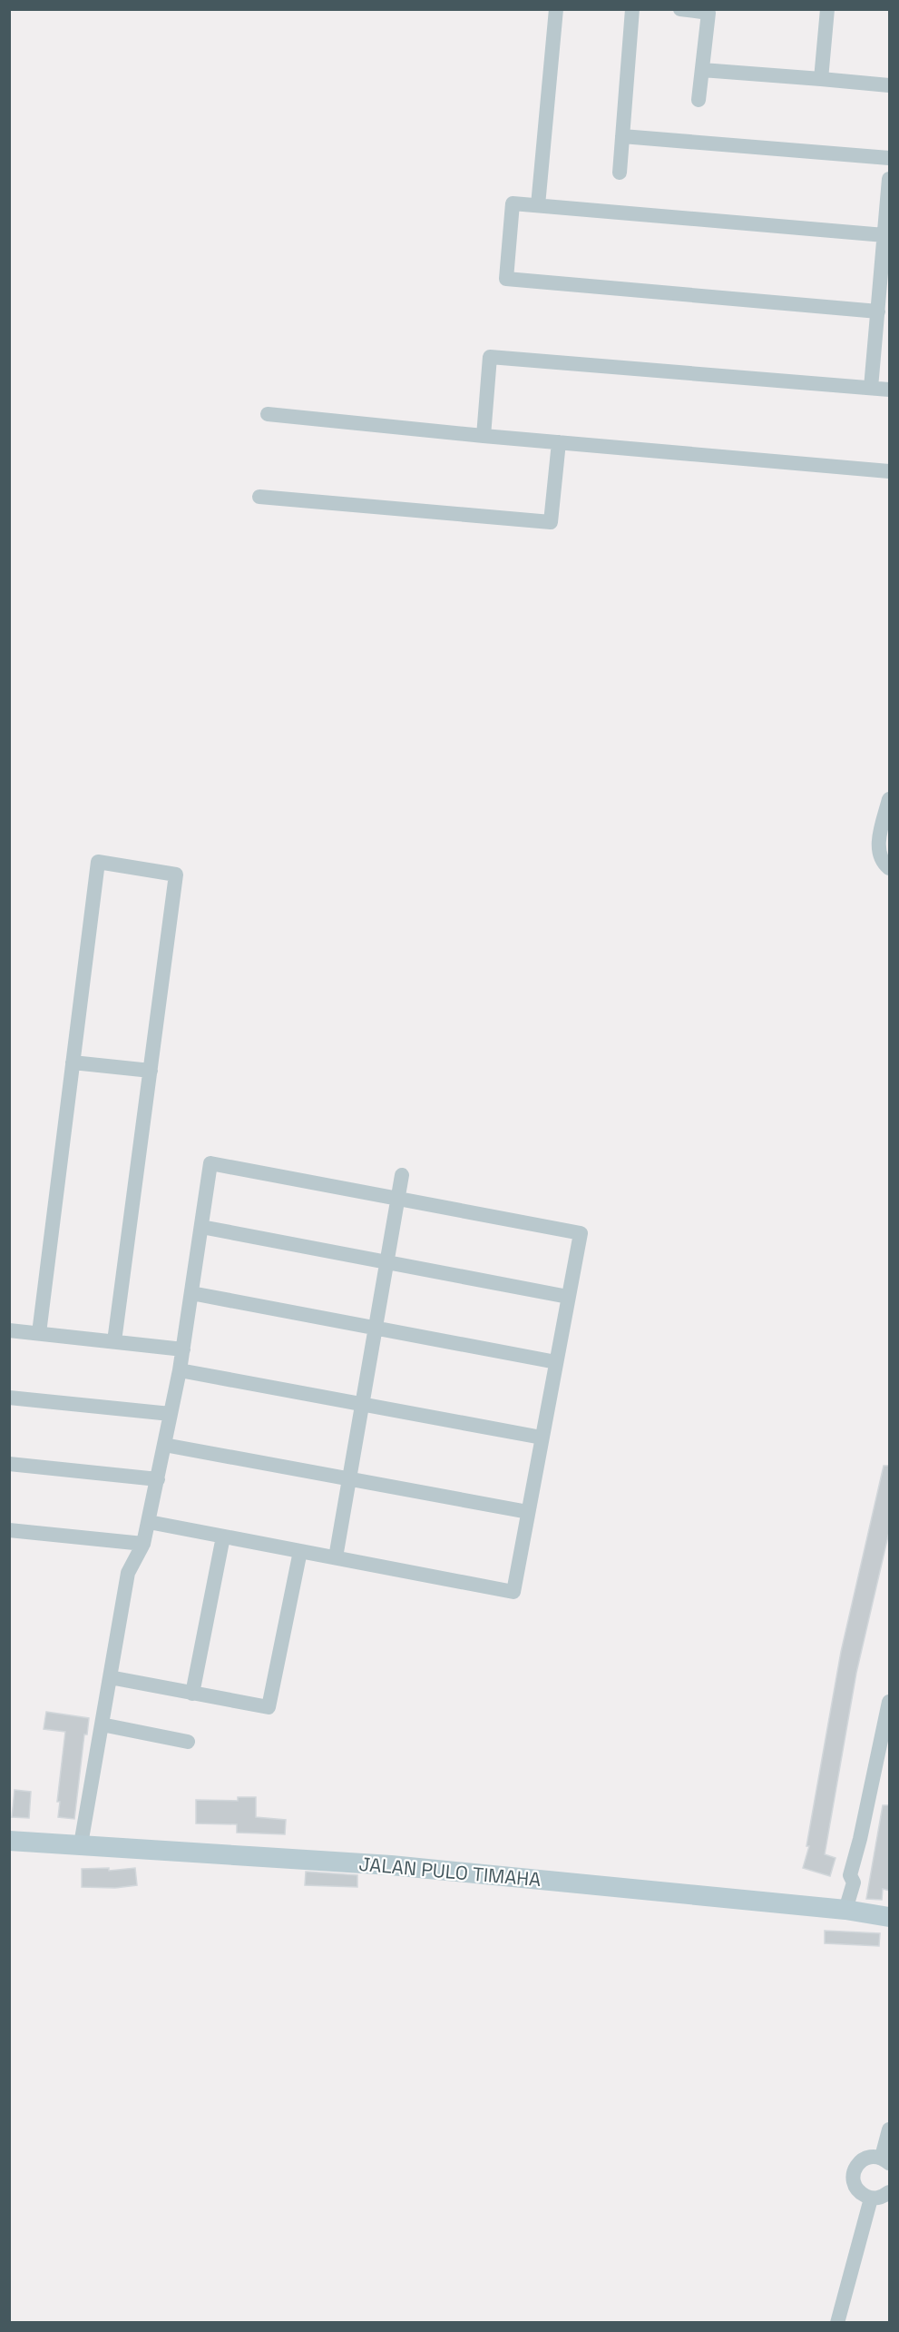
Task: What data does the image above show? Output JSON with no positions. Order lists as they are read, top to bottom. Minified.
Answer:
{"streets":{"street":["JALAN PULO TIMAHA"]}}
